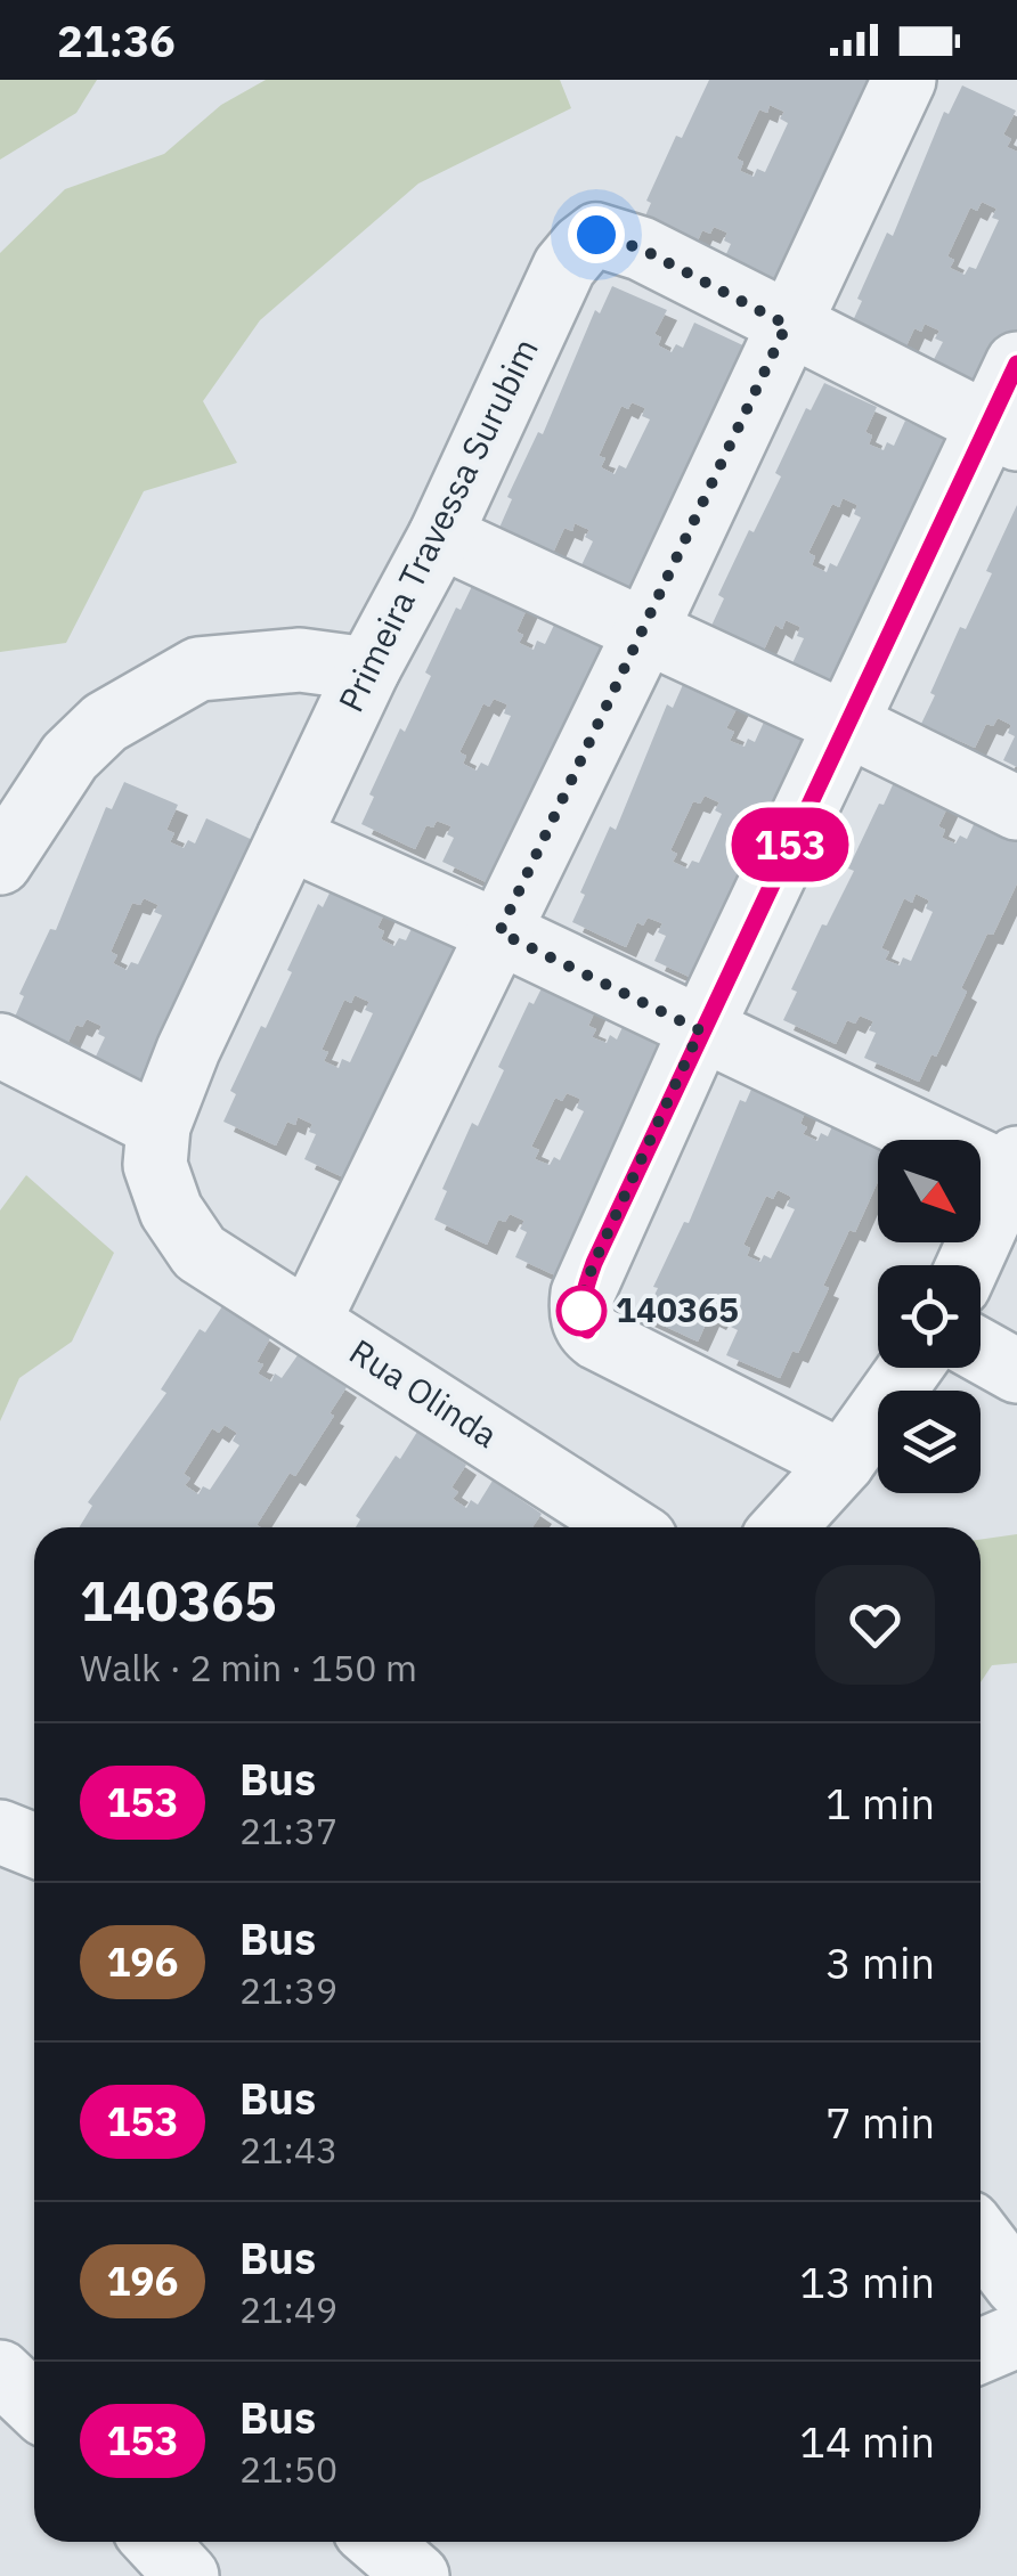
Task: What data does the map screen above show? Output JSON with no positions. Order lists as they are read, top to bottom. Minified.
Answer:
{"streets":{"street":["Primeira Travessa Surubim","Rua Olinda"]},"crossings":[["Primeira Travessa Surubim","Rua Olinda"]],"places":["140365"],"lines":["bus line 153"],"north":"bottom right","page":{"status":"21:36","on_map":"153","heading":["140365","Walk · 2 min · 150 m"],"list":[{"mark":"153","name":"Bus","note":"21:37","value":"1 min"},{"mark":"196","name":"Bus","note":"21:39","value":"3 min"},{"mark":"153","name":"Bus","note":"21:43","value":"7 min"},{"mark":"196","name":"Bus","note":"21:49","value":"13 min"},{"mark":"153","name":"Bus","note":"21:50","value":"14 min"}]}}
